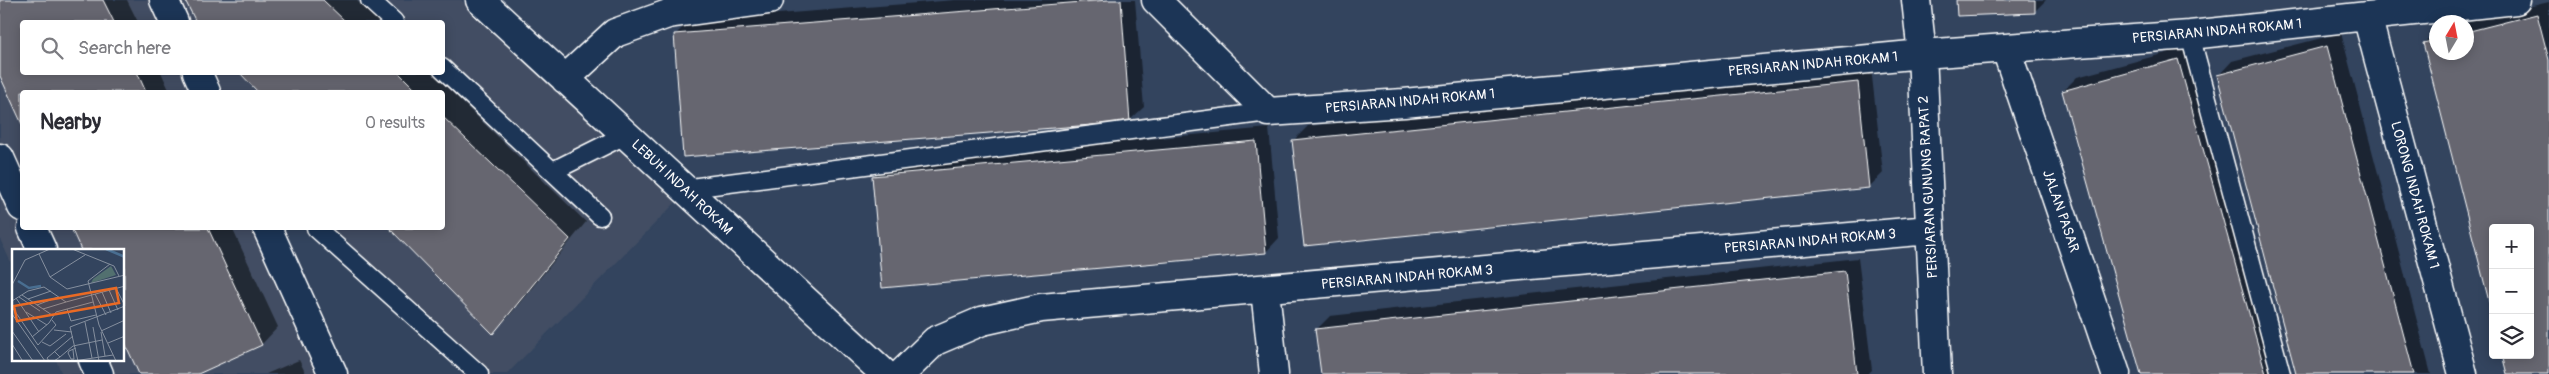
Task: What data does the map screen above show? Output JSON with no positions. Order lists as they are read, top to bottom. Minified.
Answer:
{"streets":{"street":["PERSIARAN INDAH ROKAM 1","LEBUH INDAH ROKAM","PERSIARAN GUNUNG RAPAT 2","LORONG INDAH ROKAM 1","JALAN PASAR","PERSIARAN INDAH ROKAM 3"]},"crossings":[["PERSIARAN INDAH ROKAM 1","PERSIARAN GUNUNG RAPAT 2"],["PERSIARAN INDAH ROKAM 1","LORONG INDAH ROKAM 1"],["PERSIARAN INDAH ROKAM 1","JALAN PASAR"],["PERSIARAN GUNUNG RAPAT 2","PERSIARAN INDAH ROKAM 3"]],"north":"top","page":{"search":"Search here","heading":["Nearby","0 results"],"map_buttons":["+","−"]}}
